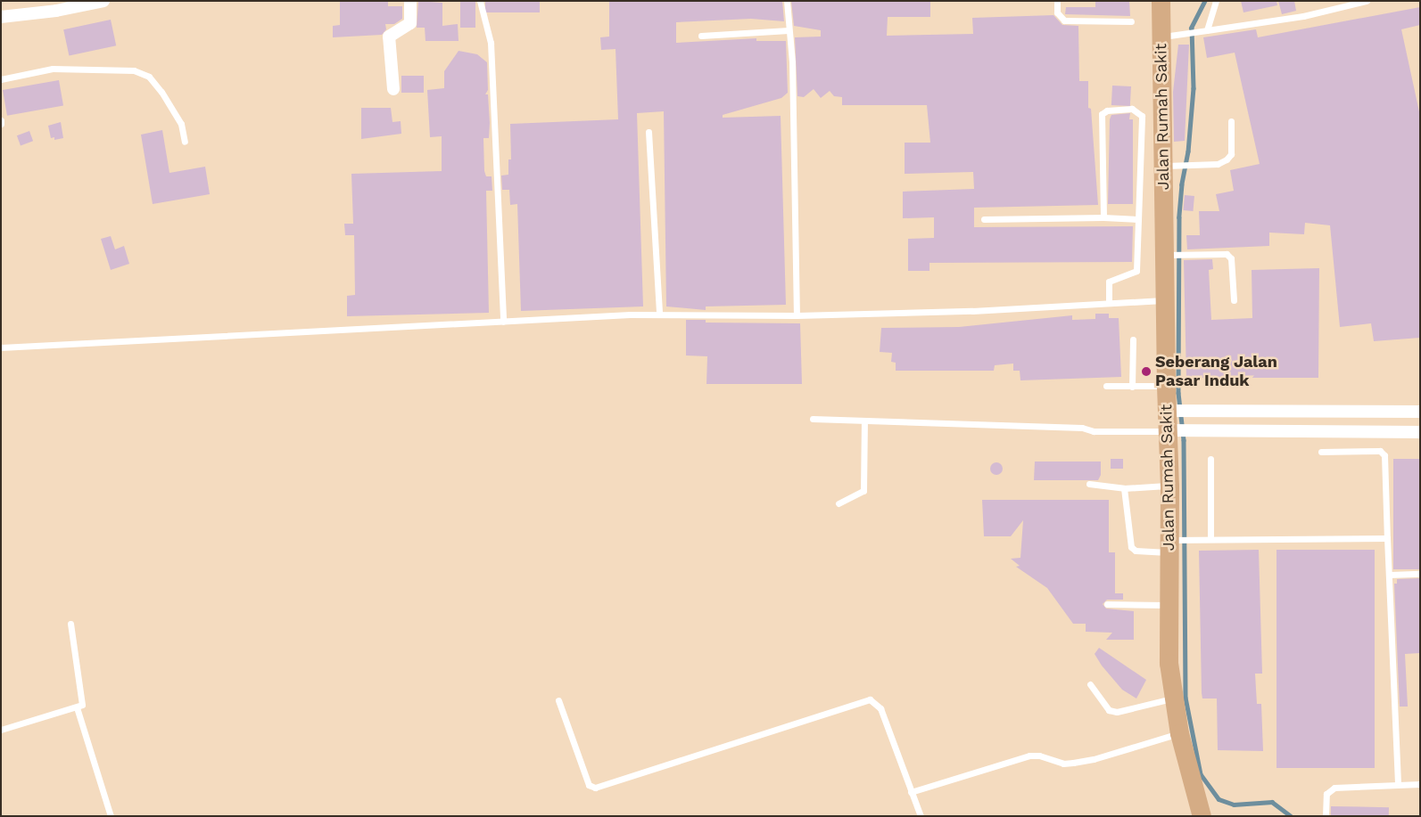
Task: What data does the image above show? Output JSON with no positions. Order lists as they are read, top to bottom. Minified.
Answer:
{"streets":{"main road":["Jalan Rumah Sakit"]},"places":["Seberang Jalan Pasar Induk"]}
